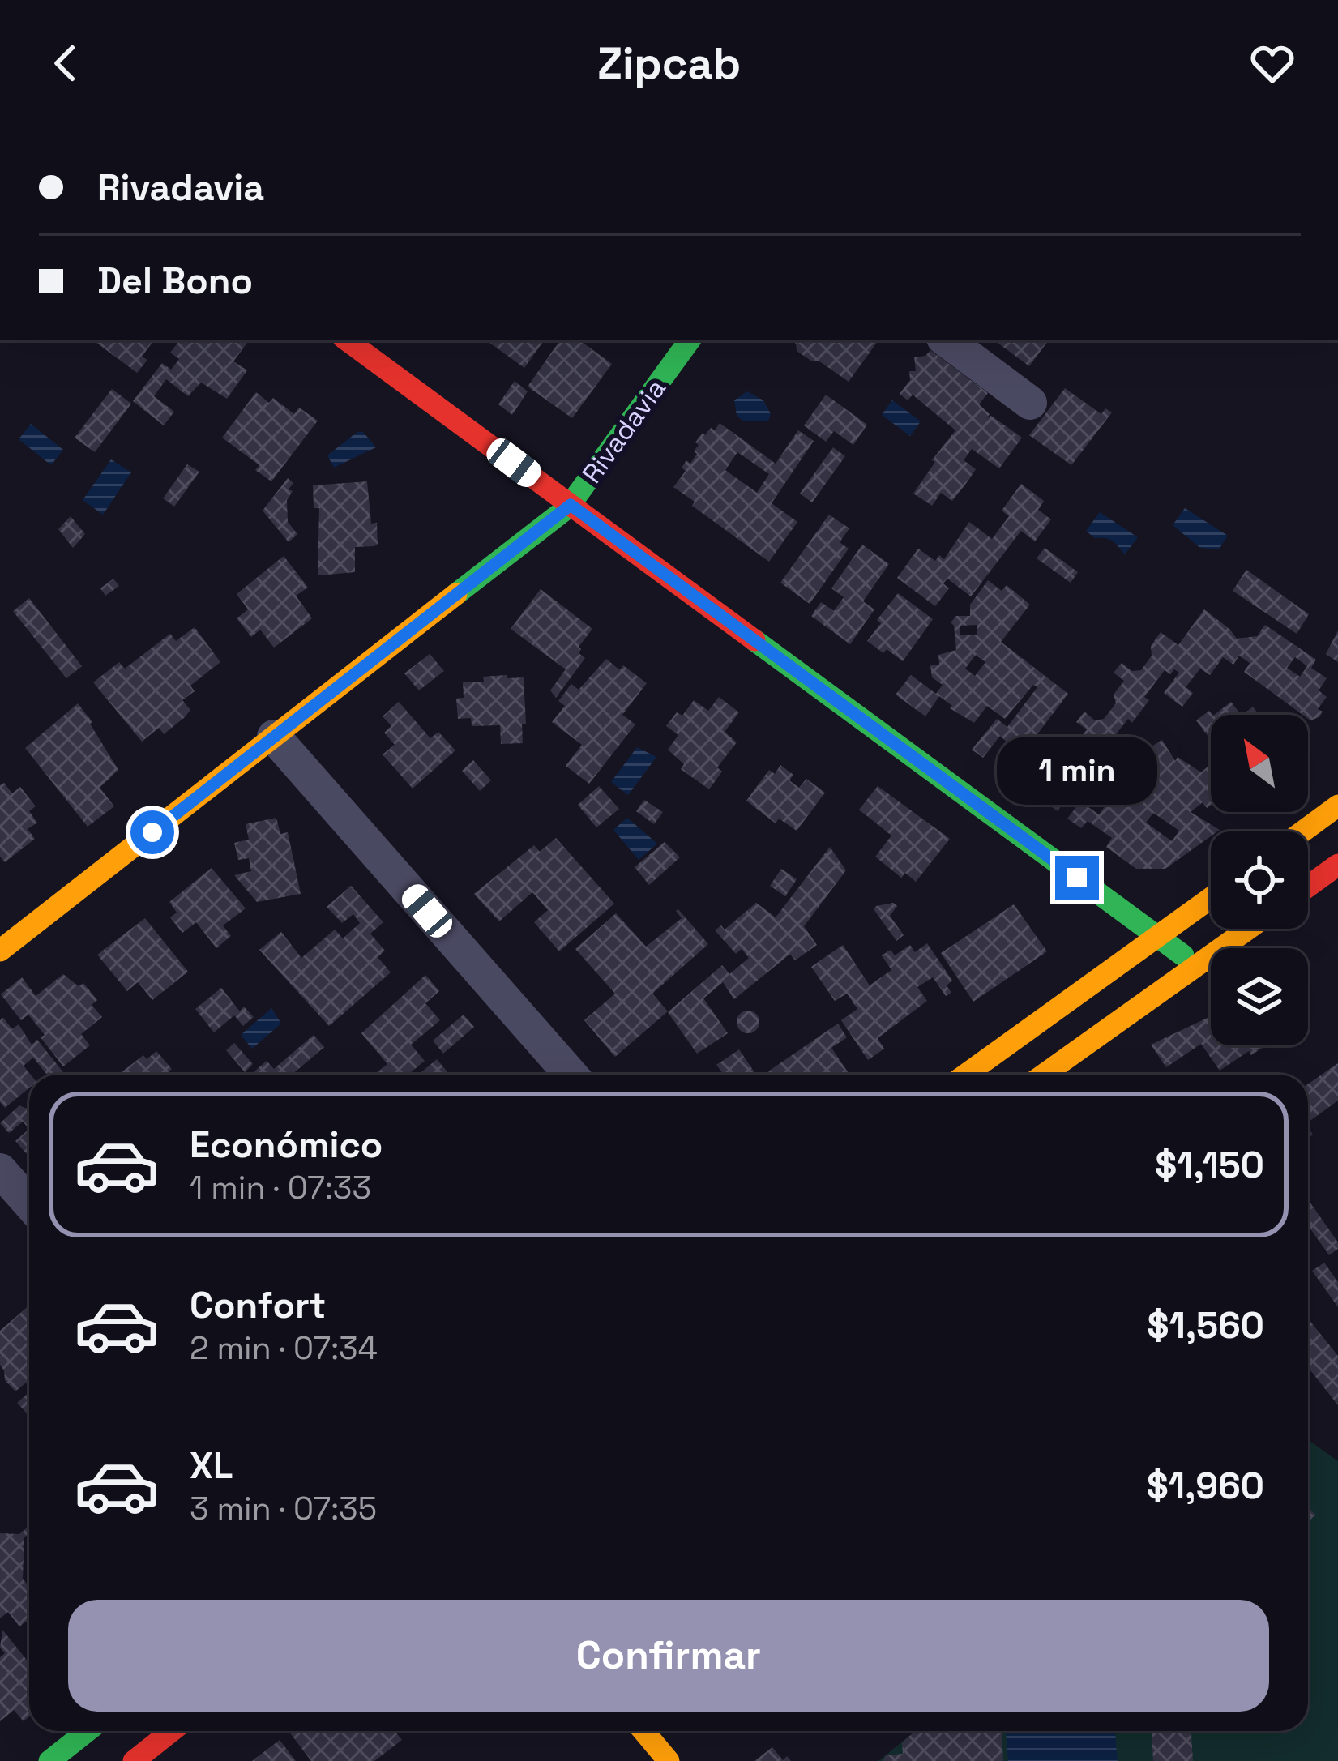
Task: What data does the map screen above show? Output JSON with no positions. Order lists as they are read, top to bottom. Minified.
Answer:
{"streets":{"street":["Rivadavia"]},"north":"top left","page":{"header":"Zipcab","banner":["Rivadavia","Del Bono"],"bubble":"1 min","list":[{"name":"Económico","note":"1 min · 07:33","value":"$1,150"},{"name":"Confort","note":"2 min · 07:34","value":"$1,560"},{"name":"XL","note":"3 min · 07:35","value":"$1,960"}],"buttons":"Confirmar"}}
